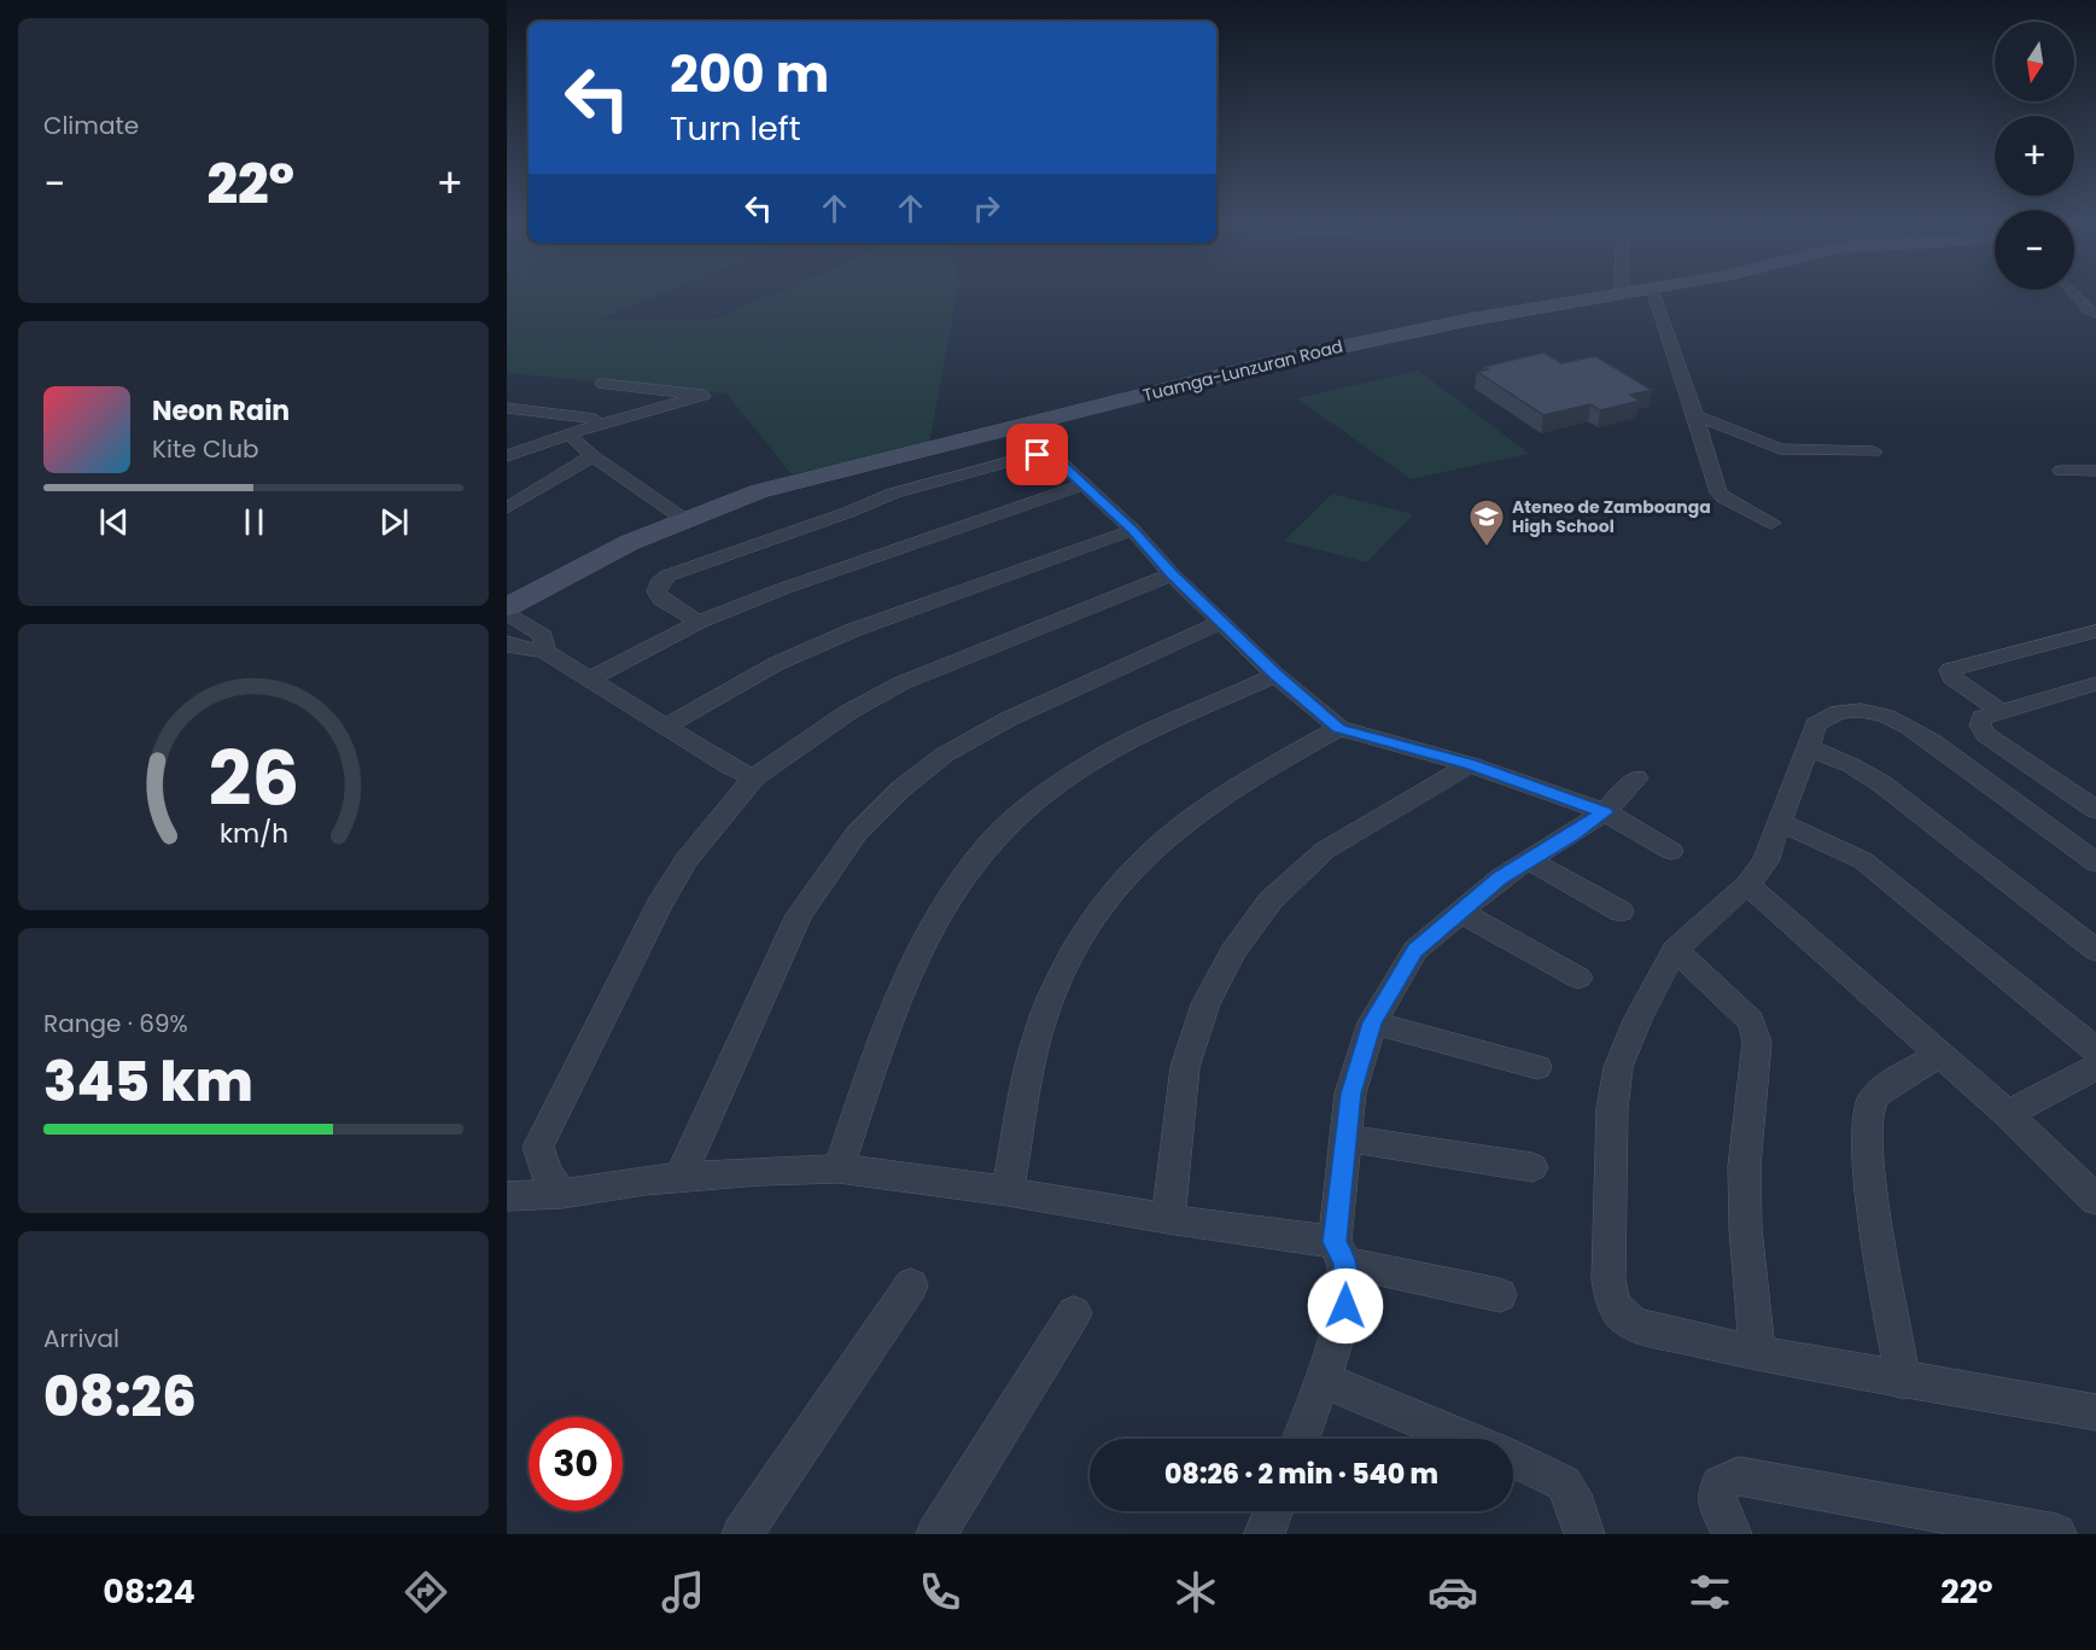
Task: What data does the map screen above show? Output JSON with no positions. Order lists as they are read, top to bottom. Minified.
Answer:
{"streets":{"street":["Tuamga-Lunzuran Road"]},"places":{"school or university":["Ateneo de Zamboanga High School"]},"north":"bottom","page":{"tile":["Climate",["Range · 69%","345 km"],["Arrival","08:26"]],"map_buttons":["+","−"],"turn":["200 m","Turn left"],"heat":["−","22°","+"],"song":["Neon Rain","Kite Club"],"limit":"30","trip":"08:26 · 2 min · 540 m","tabs":["08:24","22°"],"gauge":["26","km/h"]}}
